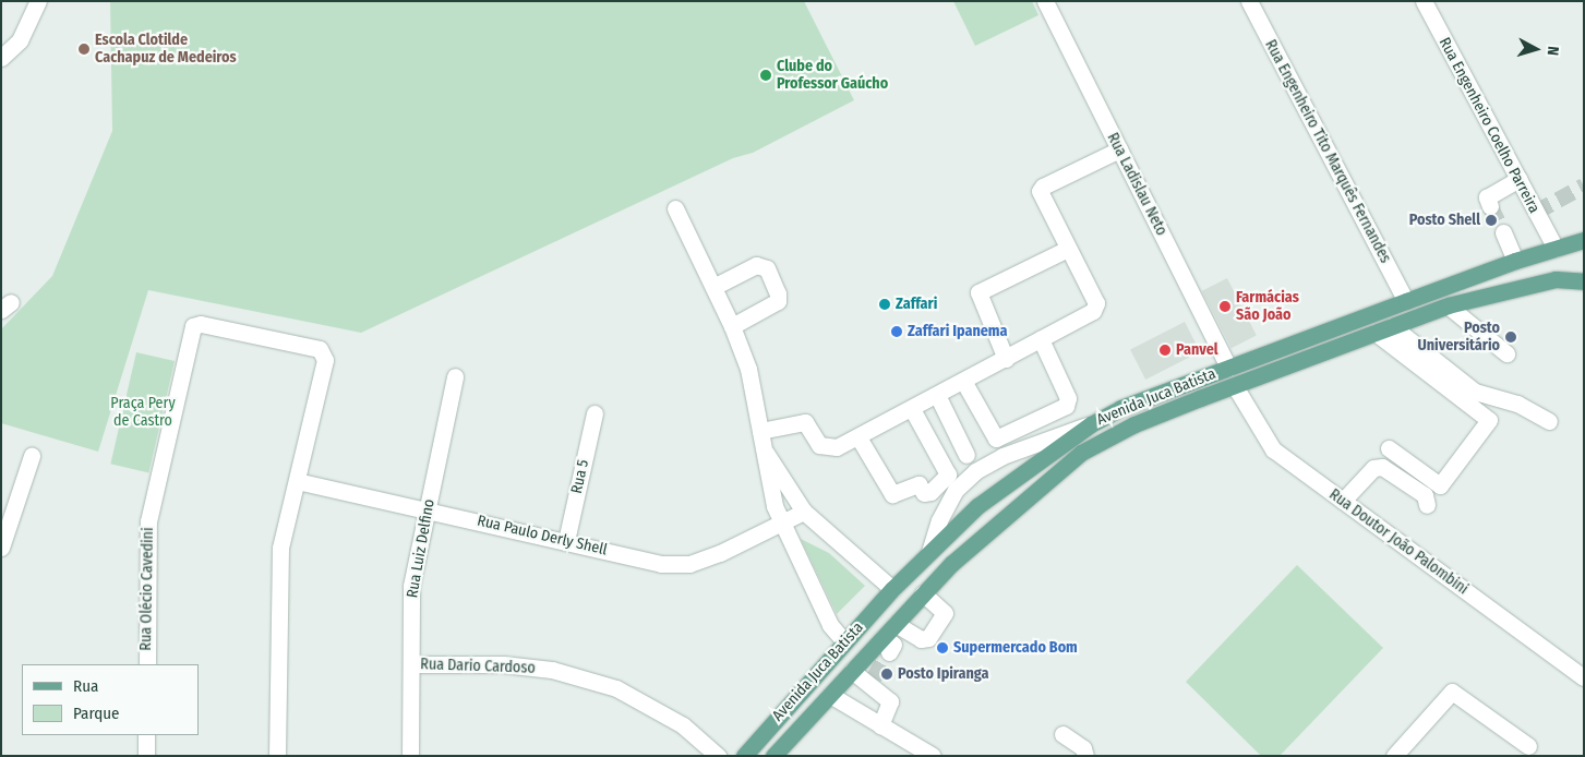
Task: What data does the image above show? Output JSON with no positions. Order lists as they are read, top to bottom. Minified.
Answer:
{"streets":{"main road":["Avenida Juca Batista"],"street":["Rua Engenheiro Coelho Parreira","Rua Engenheiro Tito Marquês Fernandes","Rua Ladislau Neto","Rua 5","Rua Paulo Derly Shell","Rua Doutor João Palombini","Rua Luiz Delfino","Rua Olécio Cavedini","Rua Dario Cardoso"]},"crossings":[["Rua Engenheiro Coelho Parreira","Avenida Juca Batista"],["Rua Engenheiro Tito Marquês Fernandes","Avenida Juca Batista"],["Rua Ladislau Neto","Avenida Juca Batista"],["Avenida Juca Batista","Rua Doutor João Palombini"],["Rua 5","Rua Paulo Derly Shell"],["Rua Paulo Derly Shell","Rua Luiz Delfino"],["Rua Paulo Derly Shell","Rua Olécio Cavedini"],["Rua Luiz Delfino","Rua Dario Cardoso"]],"parks":["Praça Pery de Castro"],"places":["Escola Clotilde Cachapuz de Medeiros","Clube do Professor Gaúcho","Posto Shell","Zaffari","Farmácias São João","Zaffari Ipanema","Posto Universitário","Panvel","Supermercado Bom","Posto Ipiranga"],"legend":["Rua","Parque"],"north":"right"}
